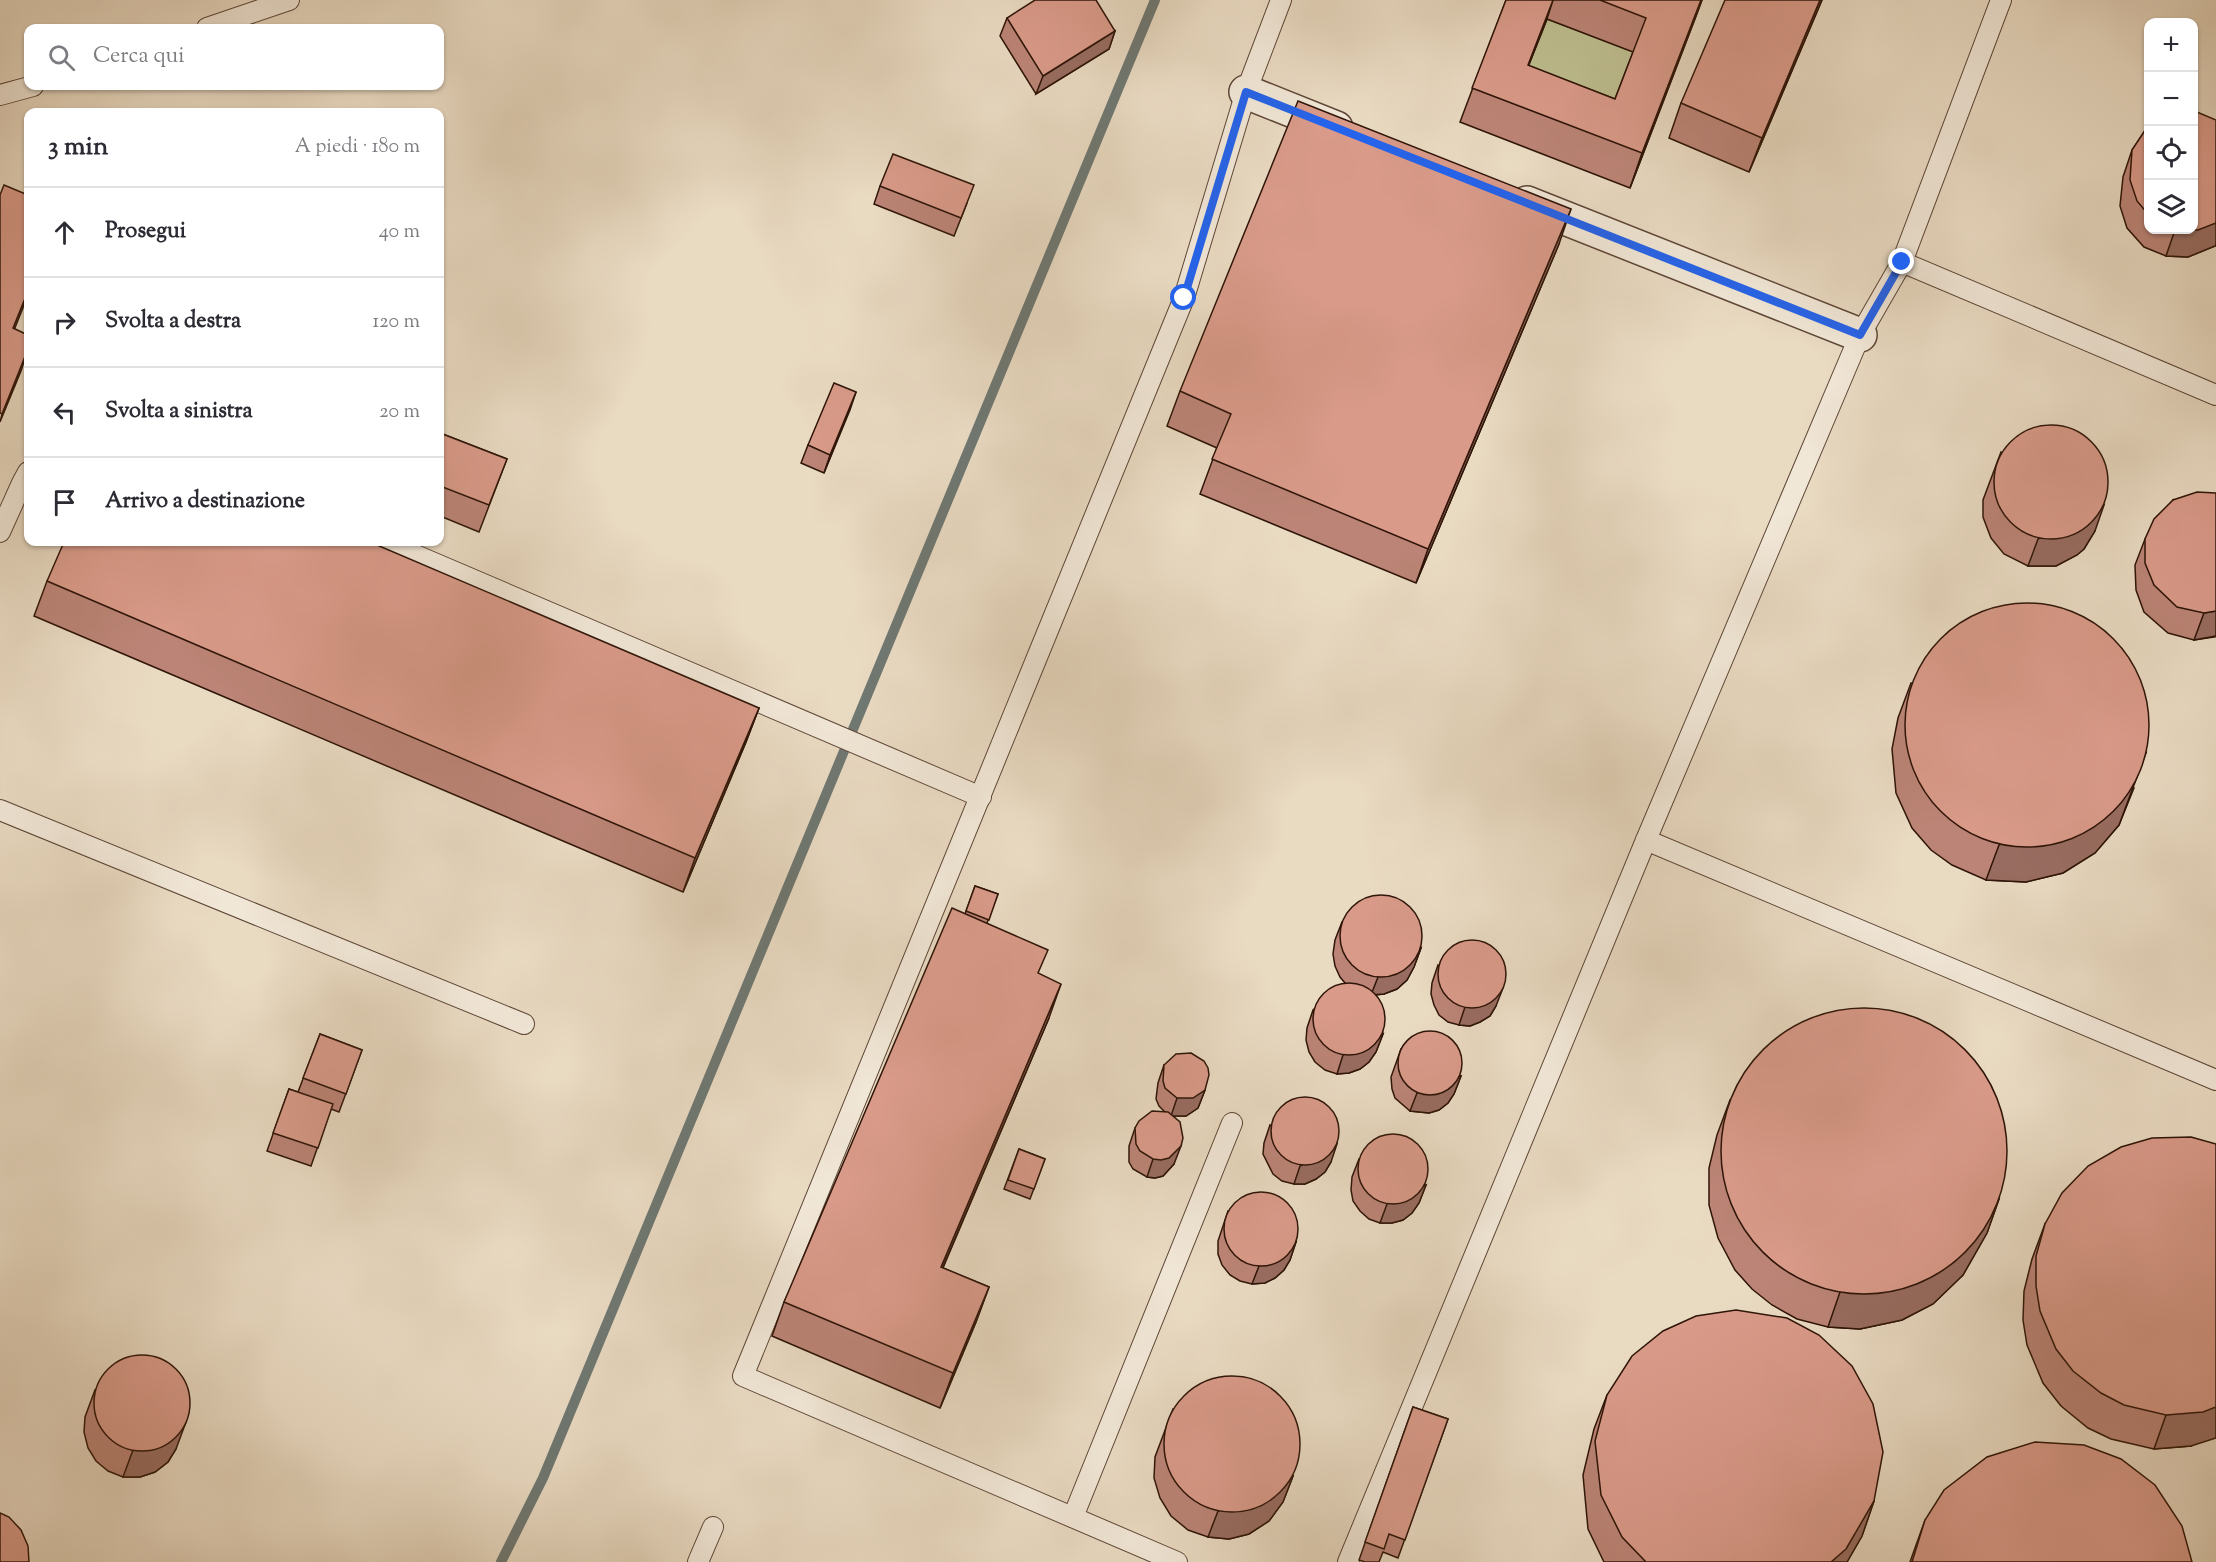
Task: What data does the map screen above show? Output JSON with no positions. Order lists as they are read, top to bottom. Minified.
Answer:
{"page":{"map_buttons":["+","−"],"search":"Cerca qui","heading":["3 min","A piedi · 180 m"],"list":[["Prosegui","40 m"],["Svolta a destra","120 m"],["Svolta a sinistra","20 m"],"Arrivo a destinazione"]}}
